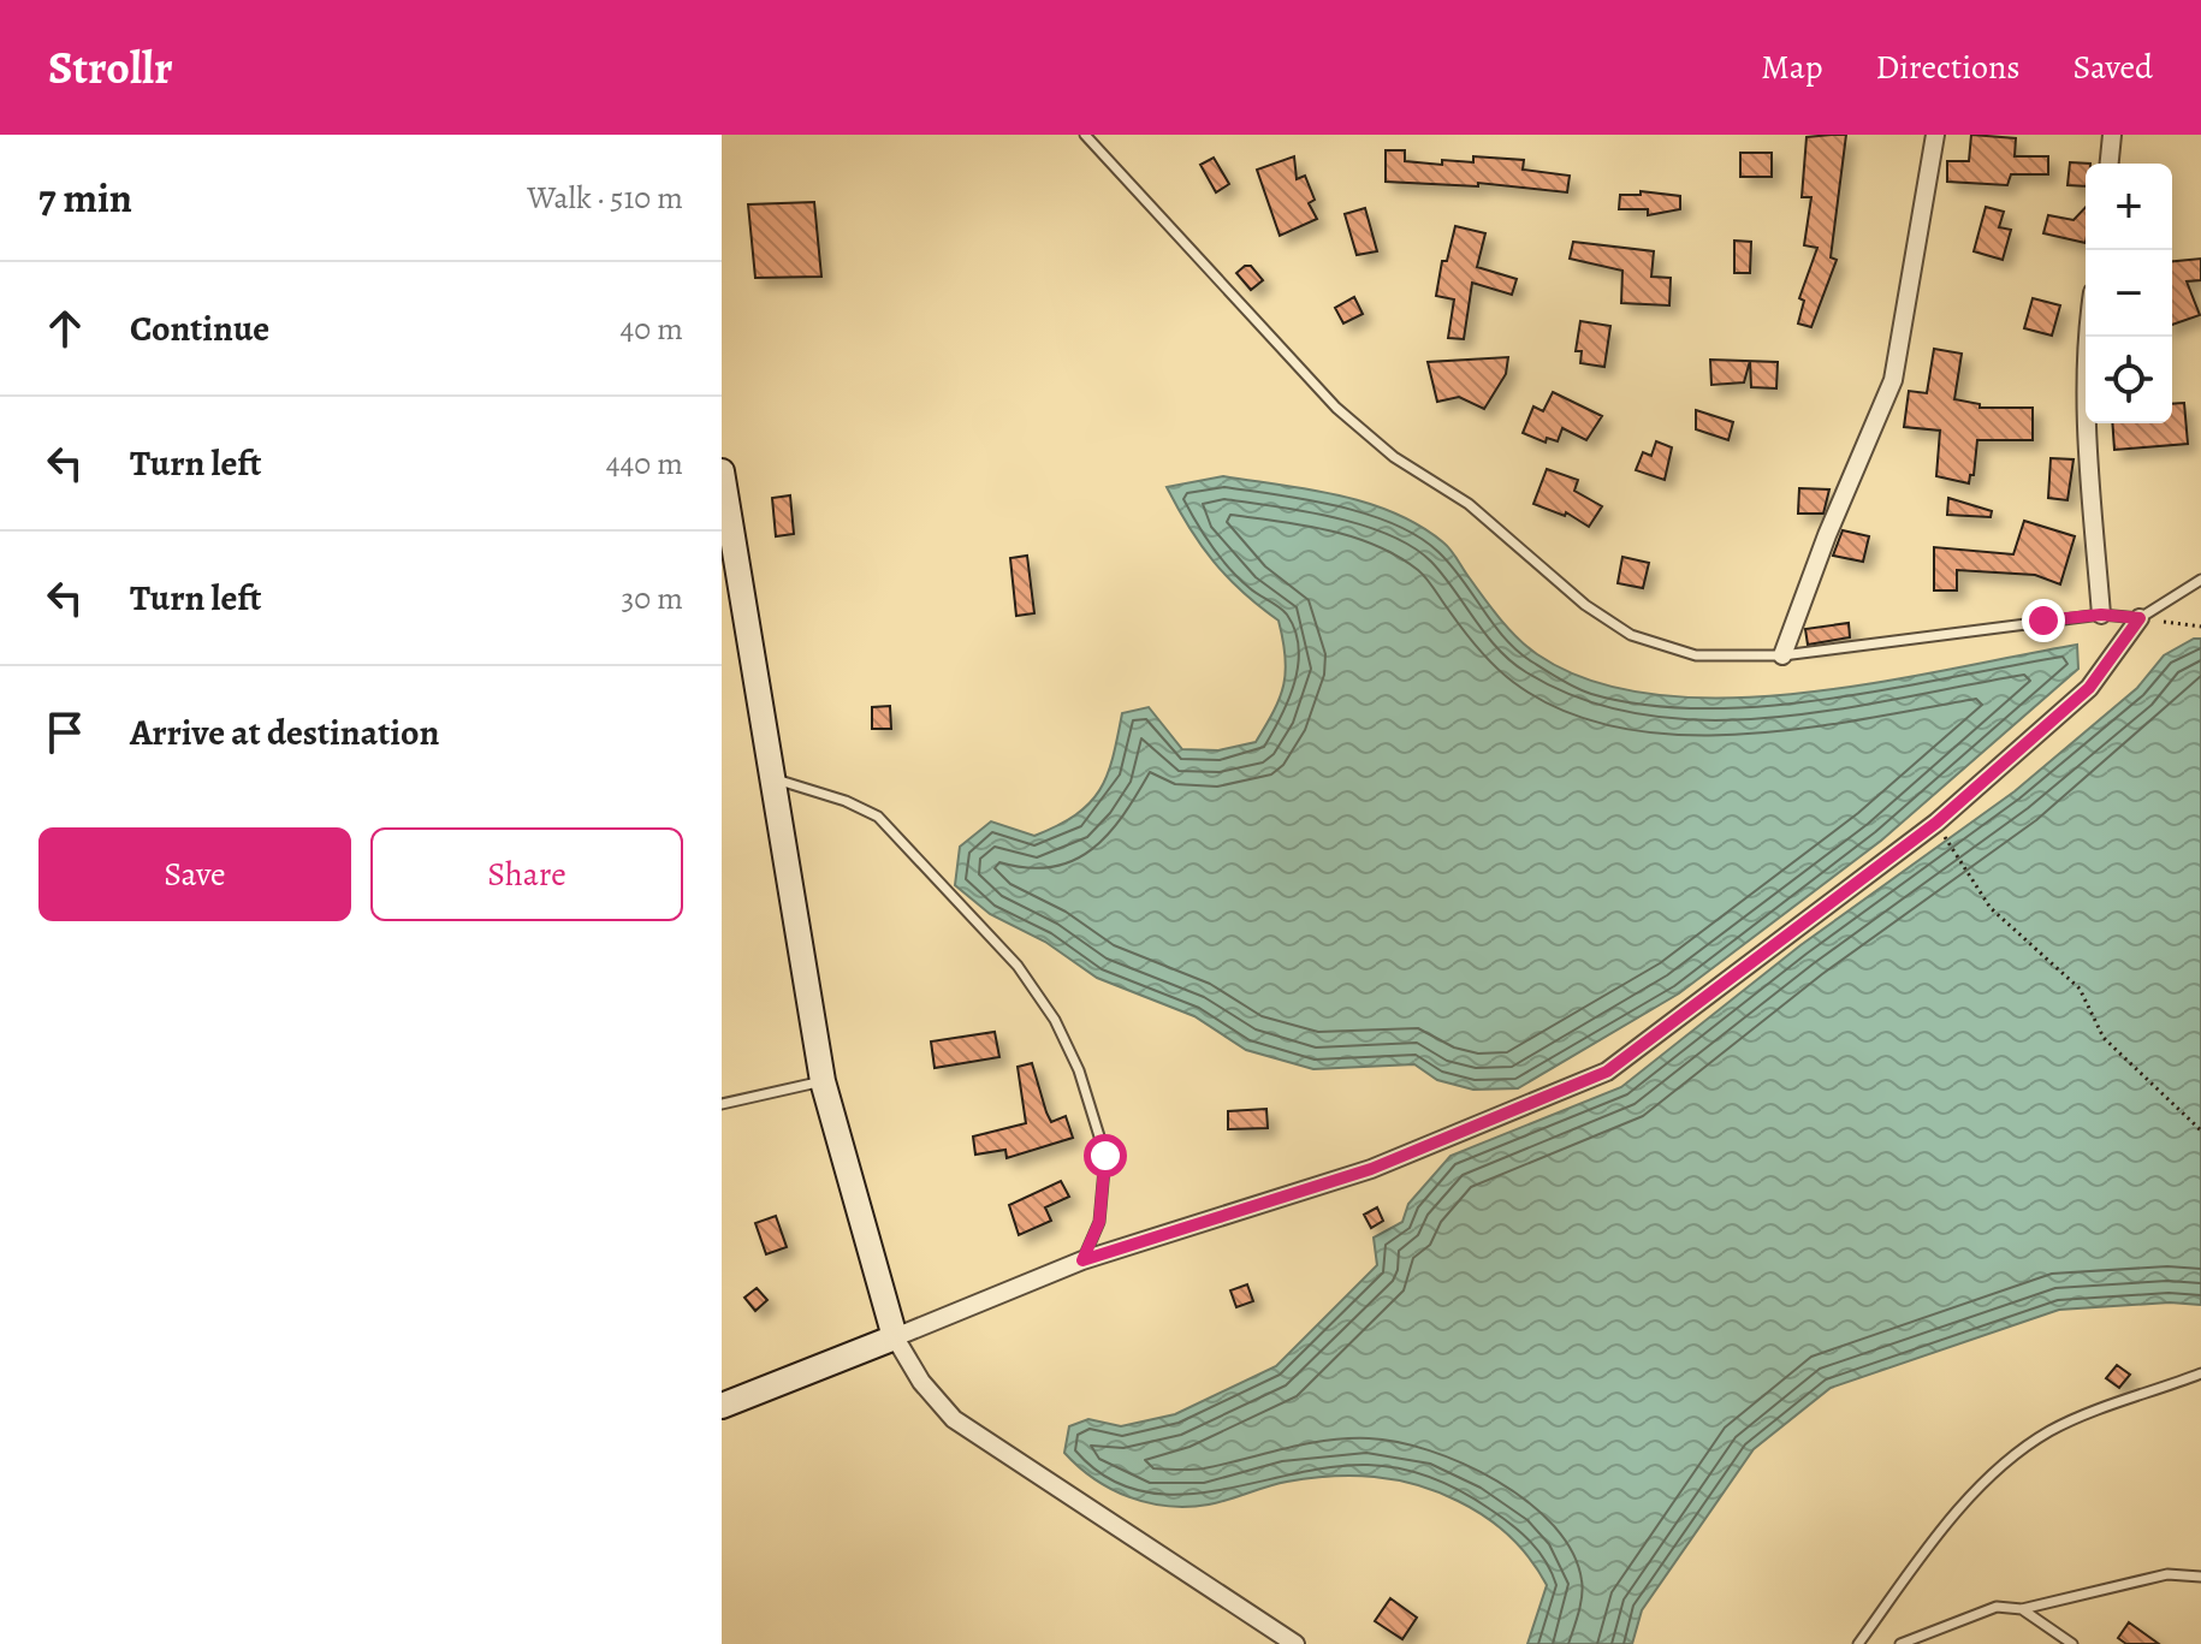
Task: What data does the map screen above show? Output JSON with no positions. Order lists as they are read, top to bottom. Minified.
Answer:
{"page":{"header":"Strollr","nav":["Map","Directions","Saved"],"heading":["7 min","Walk · 510 m"],"map_buttons":["+","−"],"list":[["Continue","40 m"],["Turn left","440 m"],["Turn left","30 m"],"Arrive at destination"],"buttons":["Save","Share"]}}
